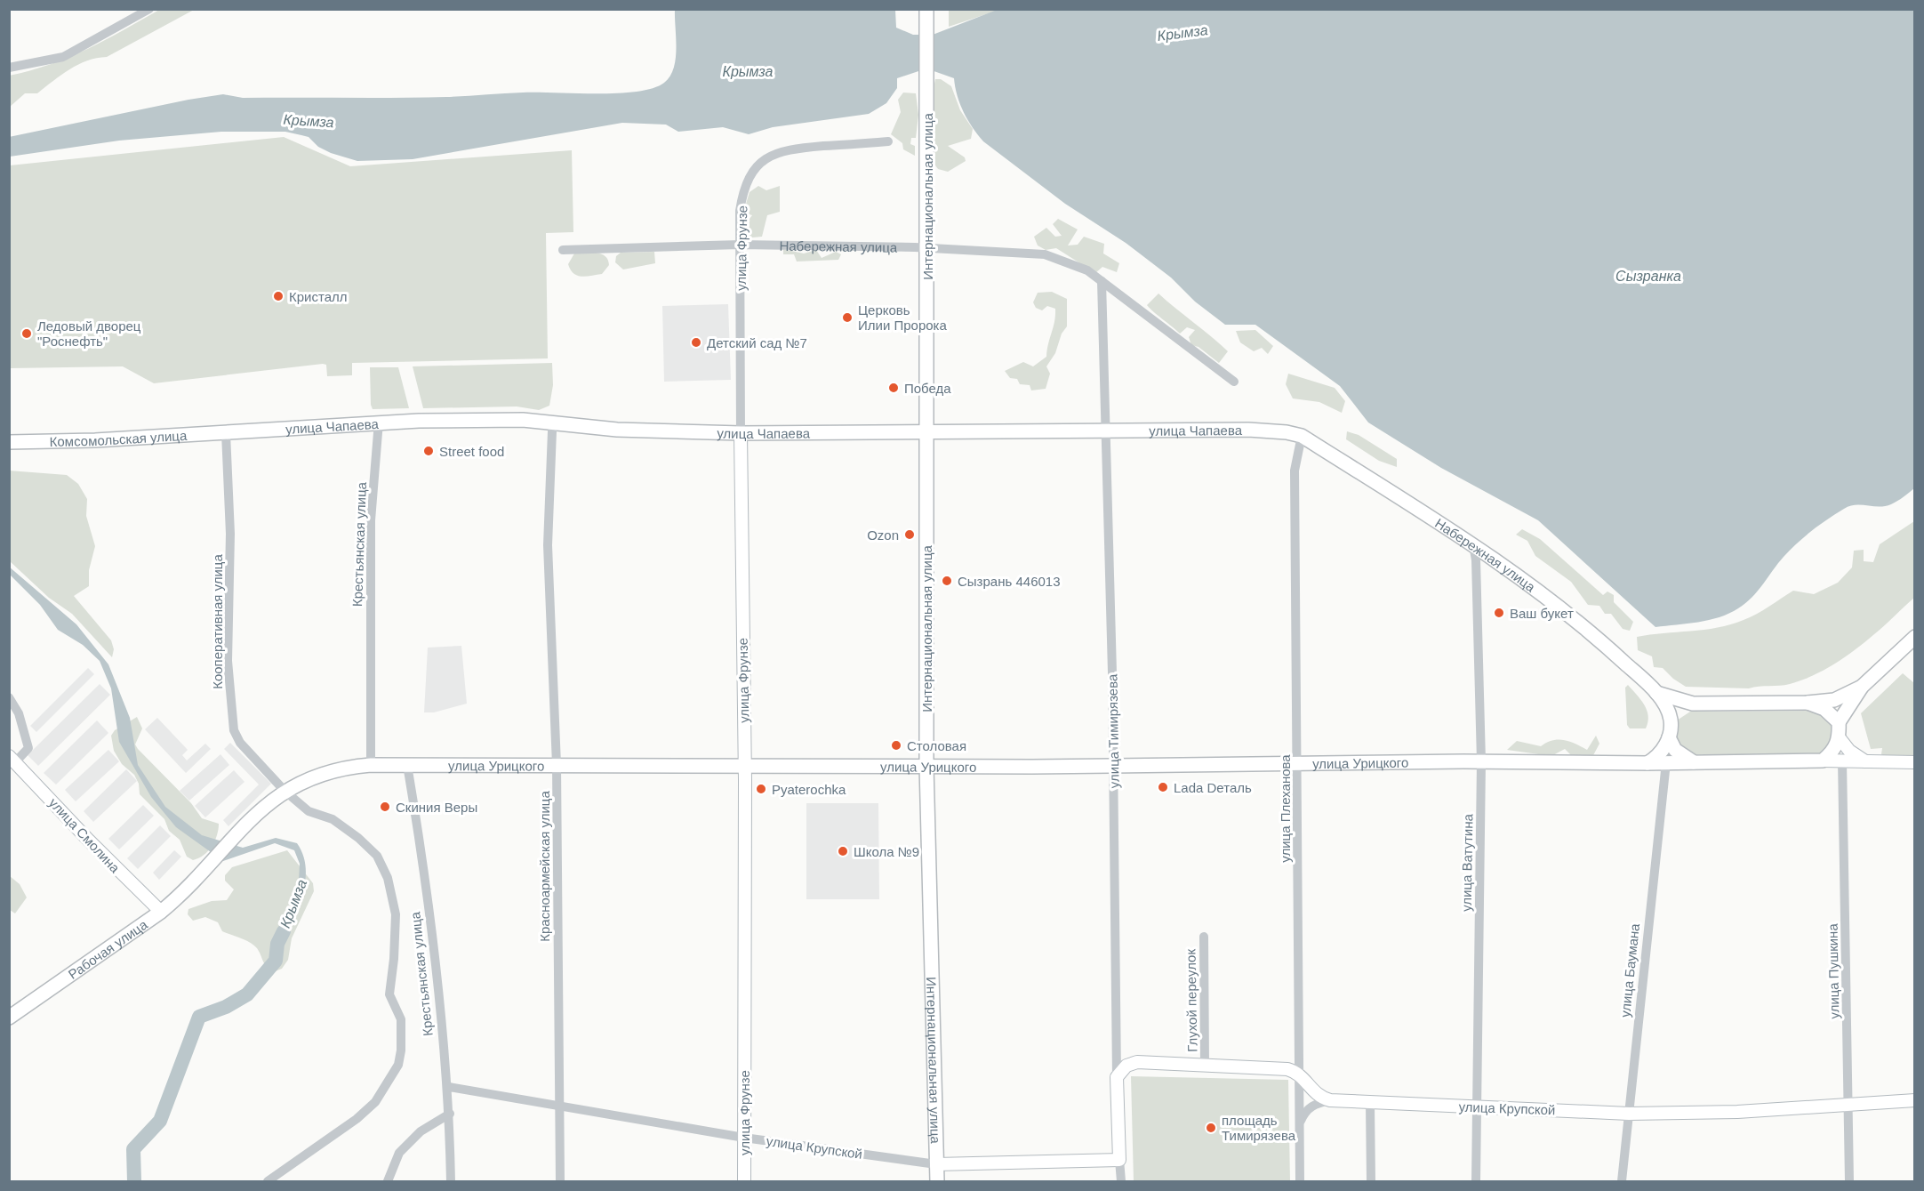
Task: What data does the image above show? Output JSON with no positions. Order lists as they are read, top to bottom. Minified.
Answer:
{"streets":{"main road":["Интернациональная улица","Набережная улица","улица Чапаева","Комсомольская улица","улица Урицкого","Рабочая улица"],"street":["улица Фрунзе","Крестьянская улица","Кооперативная улица","улица Тимирязева","улица Плеханова","улица Смолина","улица Ватутина","Красноармейская улица","улица Баумана","улица Пушкина","Глухой переулок","улица Крупской"]},"crossings":[["Интернациональная улица","Набережная улица"],["Интернациональная улица","улица Чапаева"],["Интернациональная улица","улица Урицкого"],["Интернациональная улица","улица Крупской"],["Набережная улица","улица Фрунзе"],["Набережная улица","улица Чапаева"],["Набережная улица","улица Тимирязева"],["Набережная улица","улица Плеханова"],["Набережная улица","улица Ватутина"],["улица Фрунзе","улица Чапаева"],["улица Фрунзе","улица Урицкого"],["улица Фрунзе","улица Крупской"],["улица Чапаева","Комсомольская улица"],["улица Чапаева","Крестьянская улица"],["улица Чапаева","Кооперативная улица"],["улица Чапаева","улица Тимирязева"],["улица Чапаева","улица Плеханова"],["улица Чапаева","Красноармейская улица"],["Комсомольская улица","Кооперативная улица"],["Крестьянская улица","улица Урицкого"],["Крестьянская улица","улица Крупской"],["Кооперативная улица","улица Урицкого"],["улица Тимирязева","улица Урицкого"],["улица Тимирязева","улица Крупской"],["улица Урицкого","улица Плеханова"],["улица Урицкого","улица Ватутина"],["улица Урицкого","Красноармейская улица"],["улица Урицкого","Рабочая улица"],["улица Урицкого","улица Баумана"],["улица Смолина","Рабочая улица"],["улица Ватутина","улица Крупской"],["Красноармейская улица","улица Крупской"],["улица Баумана","улица Крупской"],["улица Пушкина","улица Крупской"]],"water":["Крымза","Сызранка"],"places":["Кристалл","Церковь Илии Пророка","Ледовый дворец \"Роснефть\"","Детский сад №7","Победа","Street food","Ozon","Сызрань 446013","Ваш букет","Столовая","Lada Dеталь","Pyaterochka","Скиния Веры","Школа №9","площадь Тимирязева"]}
